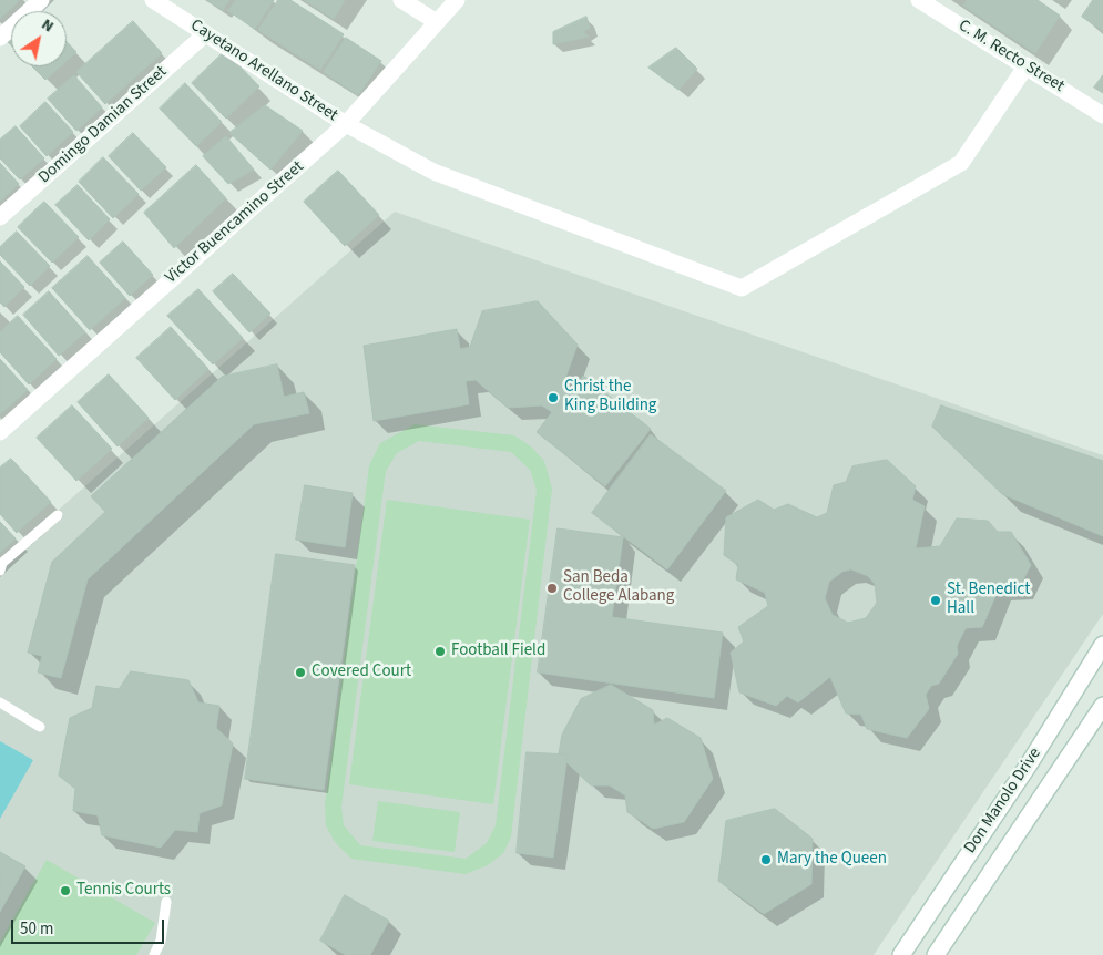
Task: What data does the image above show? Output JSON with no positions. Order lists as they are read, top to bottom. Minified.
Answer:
{"streets":{"street":["C. M. Recto Street","Cayetano Arellano Street","Domingo Damian Street","Victor Buencamino Street","Don Manolo Drive"]},"crossings":[["C. M. Recto Street","Cayetano Arellano Street"],["Cayetano Arellano Street","Domingo Damian Street"],["Cayetano Arellano Street","Victor Buencamino Street"]],"places":["Christ the King Building","San Beda College Alabang","St. Benedict Hall","Football Field","Covered Court","Mary the Queen","Tennis Courts"],"scale_bar":"50 m","north":"top right"}
